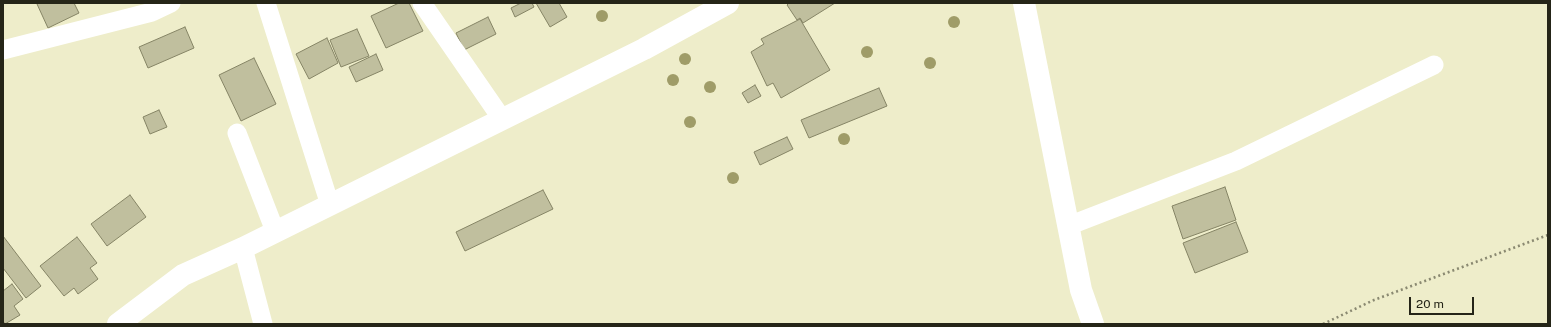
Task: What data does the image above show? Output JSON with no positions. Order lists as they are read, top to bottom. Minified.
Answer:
{"scale_bar":"20 m"}
